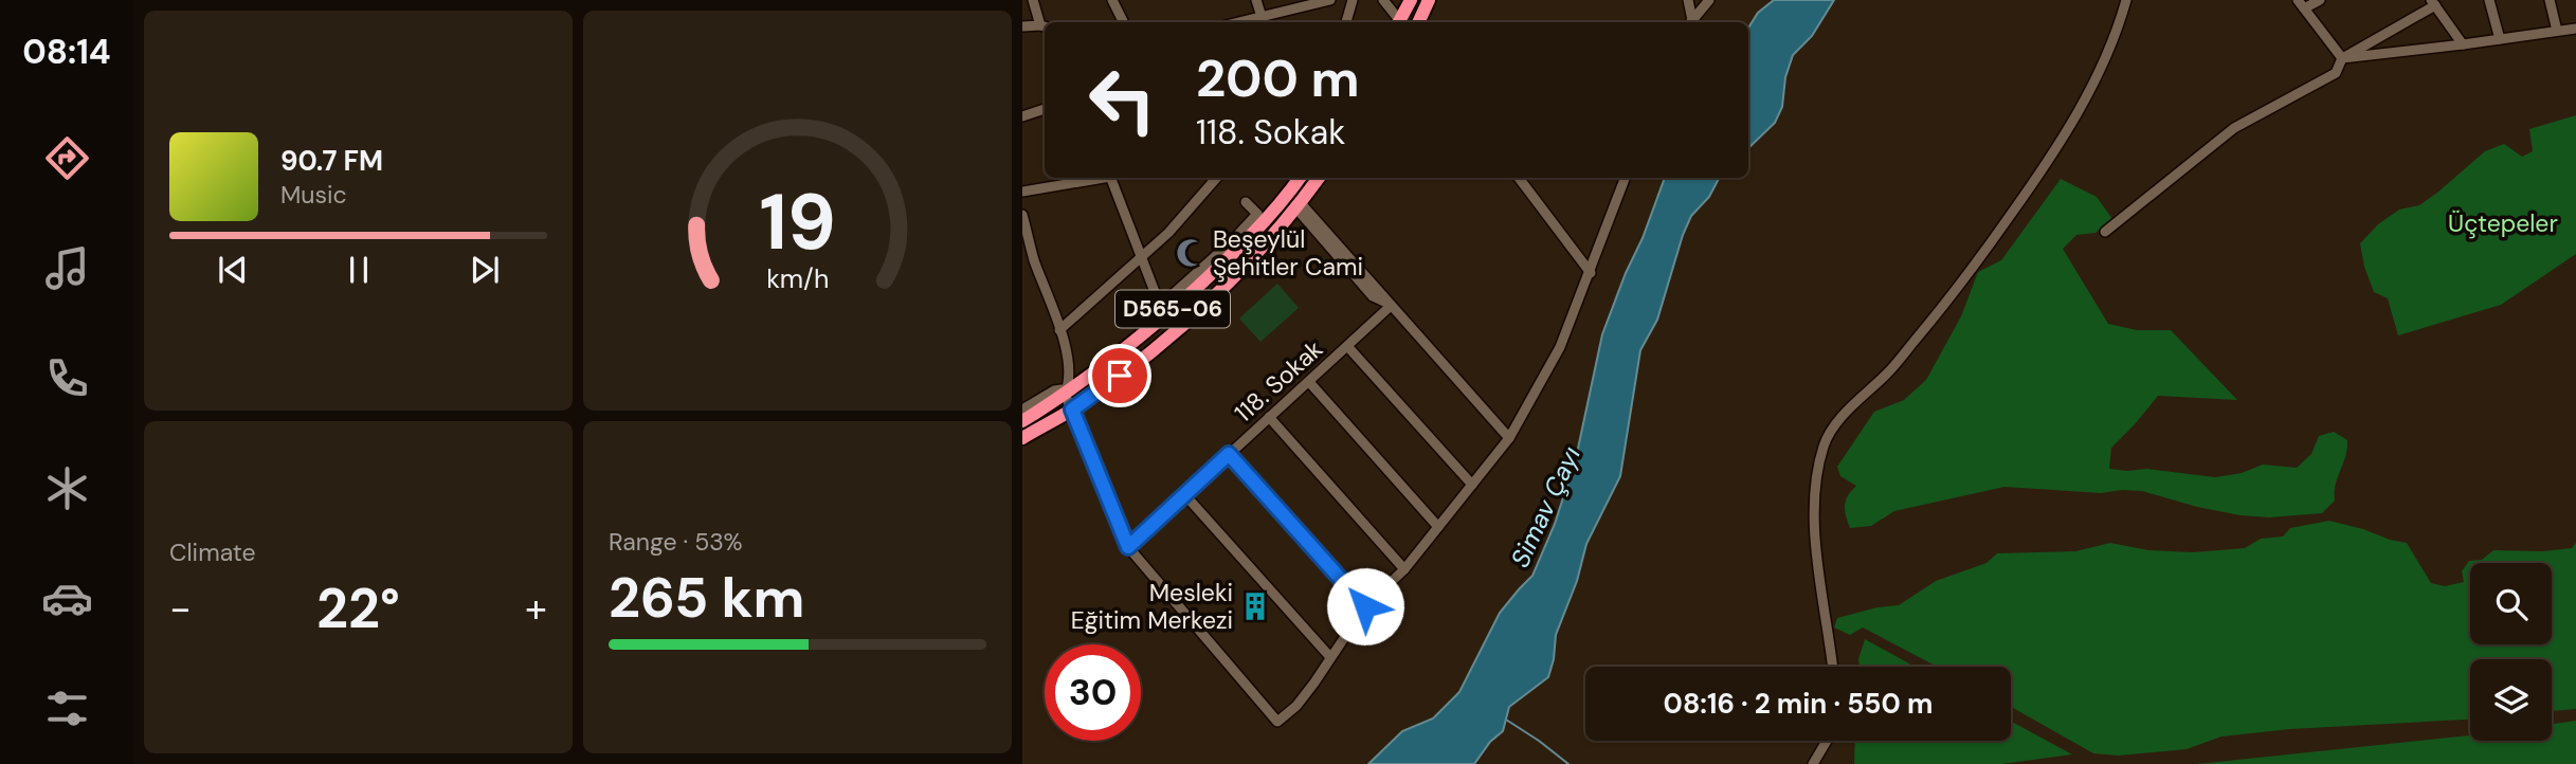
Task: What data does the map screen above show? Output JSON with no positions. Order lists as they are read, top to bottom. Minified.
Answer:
{"streets":{"highway":["D565-06"],"street":["118. Sokak"]},"water":["Simav Çayı"],"parks":["Üçtepeler"],"places":{"mosque":["Beşeylül Şehitler Cami"],"building":["Mesleki Eğitim Merkezi"]},"page":{"tabs":"08:14","turn":["200 m","118. Sokak"],"song":["90.7 FM","Music"],"tile":["Climate",["Range · 53%","265 km"]],"heat":["−","22°","+"],"limit":"30","trip":"08:16 · 2 min · 550 m","gauge":["19","km/h"]}}
